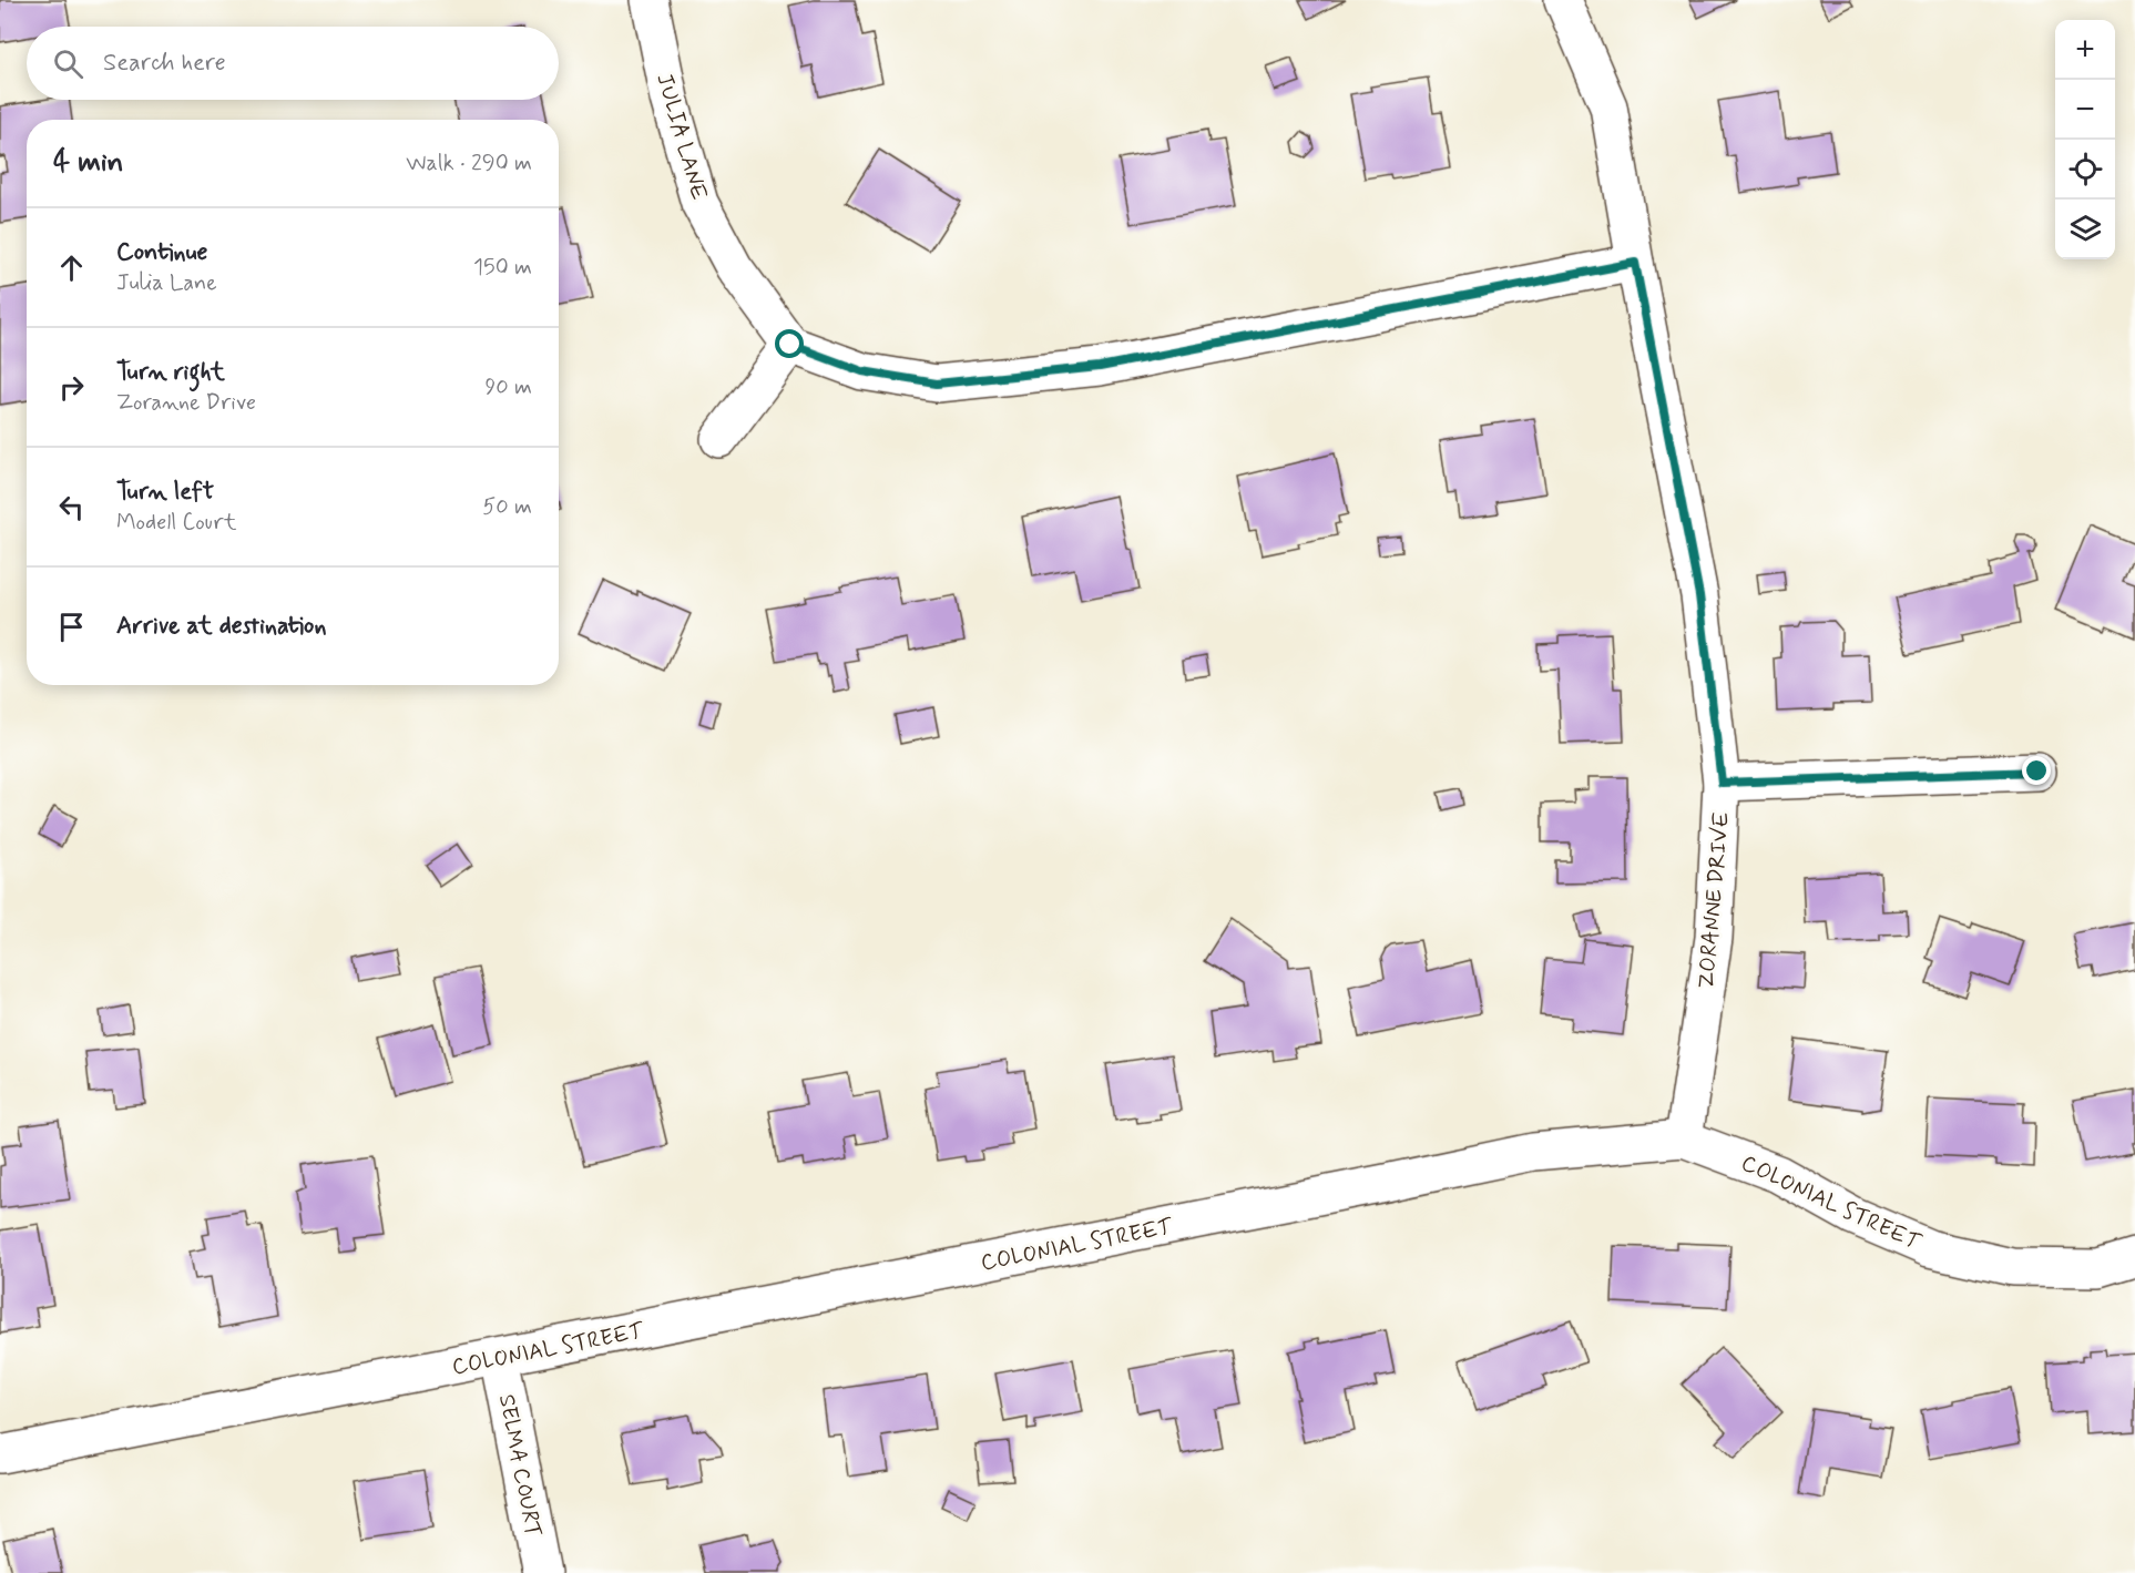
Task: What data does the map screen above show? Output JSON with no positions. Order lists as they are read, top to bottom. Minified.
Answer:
{"streets":{"street":["JULIA LANE","ZORANNE DRIVE","COLONIAL STREET","SELMA COURT"]},"crossings":[["ZORANNE DRIVE","COLONIAL STREET"],["COLONIAL STREET","SELMA COURT"]],"page":{"map_buttons":["+","−"],"search":"Search here","heading":["4 min","Walk · 290 m"],"list":[["Continue","Julia Lane","150 m"],["Turn right","Zoranne Drive","90 m"],["Turn left","Modell Court","50 m"],"Arrive at destination"]}}
